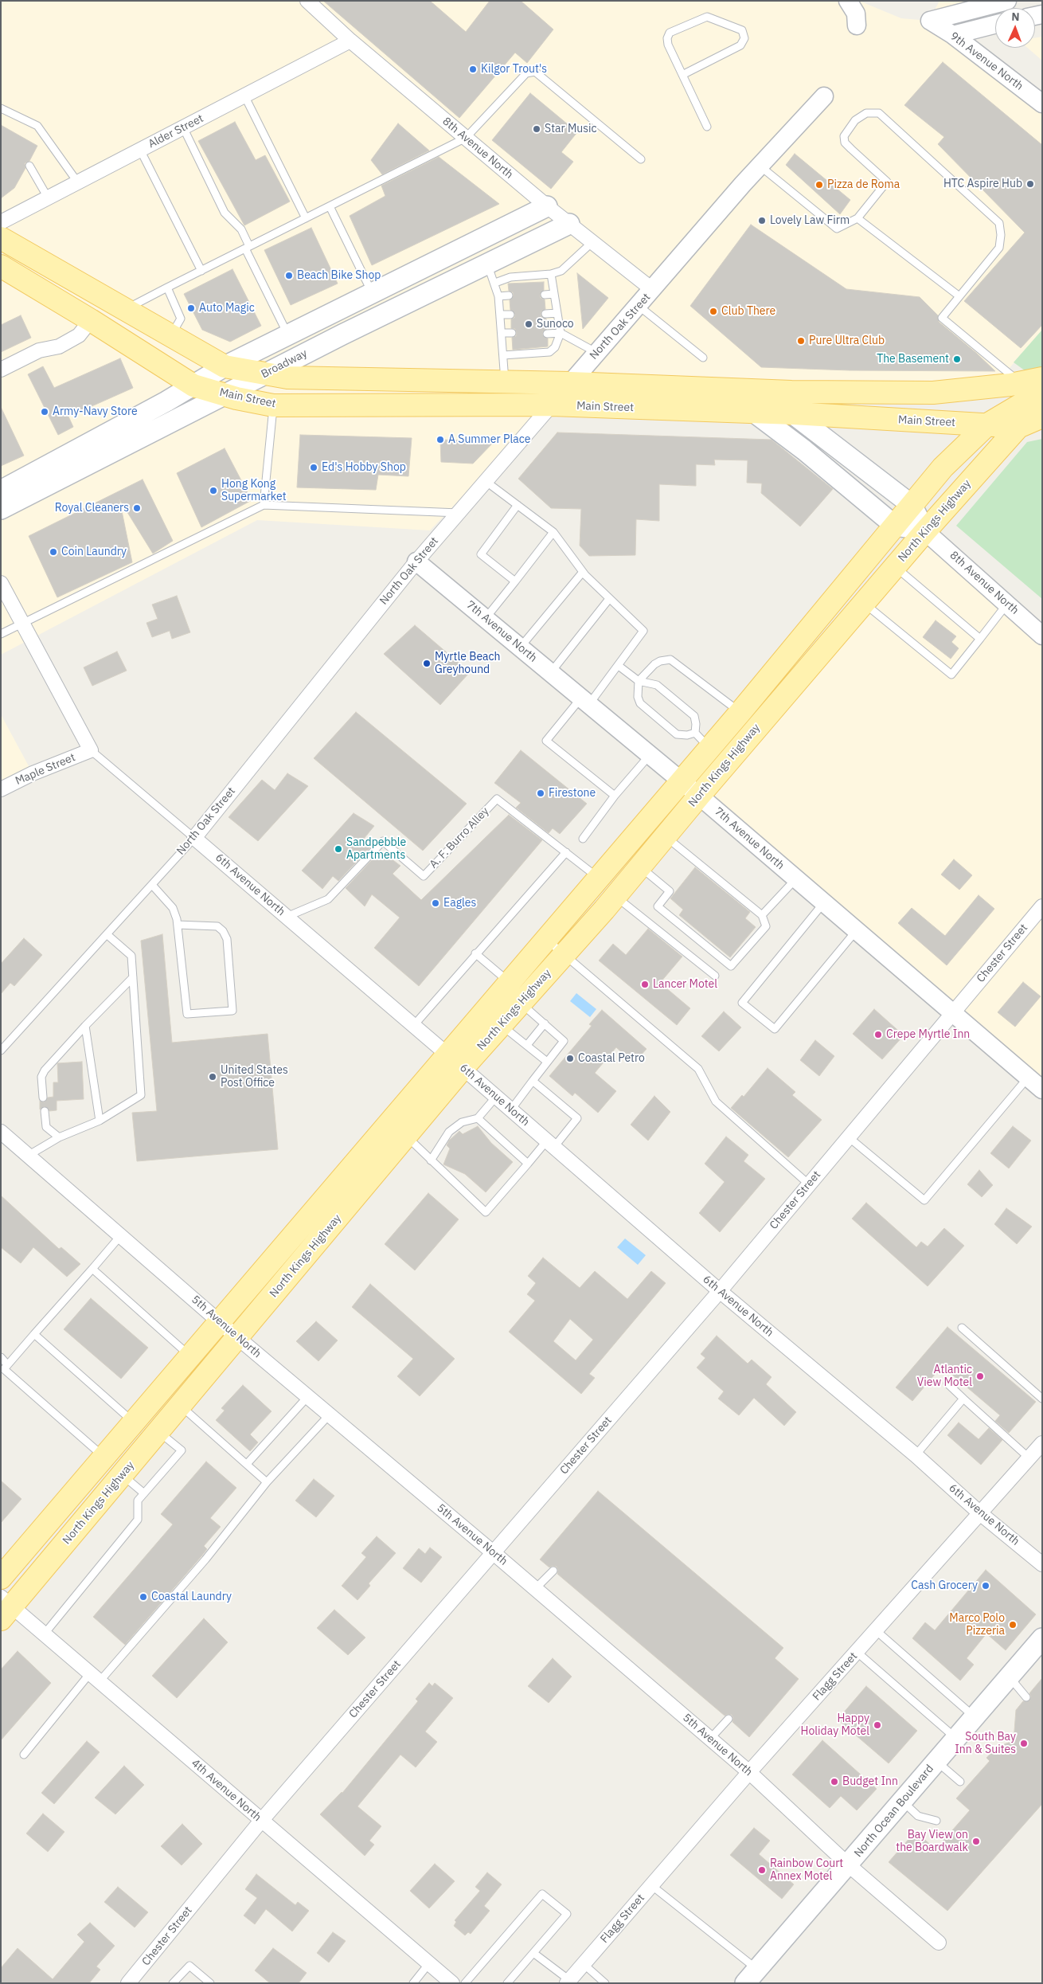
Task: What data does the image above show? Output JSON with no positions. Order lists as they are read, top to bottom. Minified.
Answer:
{"streets":{"main road":["Broadway","Main Street","North Kings Highway","North Ocean Boulevard"],"street":["9th Avenue North","Alder Street","8th Avenue North","North Oak Street","7th Avenue North","Maple Street","6th Avenue North","Chester Street","5th Avenue North","Flagg Street","4th Avenue North"],"lane":["A. F. Burro Alley"]},"crossings":[["Alder Street","8th Avenue North"],["8th Avenue North","North Oak Street"],["8th Avenue North","Broadway"],["8th Avenue North","North Kings Highway"],["North Oak Street","Main Street"],["North Oak Street","7th Avenue North"],["North Oak Street","6th Avenue North"],["Broadway","Main Street"],["Main Street","North Kings Highway"],["North Kings Highway","7th Avenue North"],["North Kings Highway","A. F. Burro Alley"],["North Kings Highway","6th Avenue North"],["North Kings Highway","5th Avenue North"],["North Kings Highway","4th Avenue North"],["7th Avenue North","Chester Street"],["Maple Street","6th Avenue North"],["A. F. Burro Alley","6th Avenue North"],["6th Avenue North","Chester Street"],["6th Avenue North","Flagg Street"],["Chester Street","5th Avenue North"],["Chester Street","4th Avenue North"],["5th Avenue North","Flagg Street"],["5th Avenue North","North Ocean Boulevard"]],"places":["Kilgor Trout's","Star Music","HTC Aspire Hub","Pizza de Roma","Lovely Law Firm","Beach Bike Shop","Auto Magic","Club There","Sunoco","Pure Ultra Club","The Basement","Army-Navy Store","A Summer Place","Ed's Hobby Shop","Hong Kong Supermarket","Royal Cleaners","Coin Laundry","Myrtle Beach Greyhound","Firestone","Sandpebble Apartments","Eagles","Lancer Motel","Crepe Myrtle Inn","Coastal Petro","United States Post Office","Atlantic View Motel","Cash Grocery","Coastal Laundry","Marco Polo Pizzeria","Happy Holiday Motel","South Bay Inn & Suites","Budget Inn","Bay View on the Boardwalk","Rainbow Court Annex Motel"],"north":"top"}
